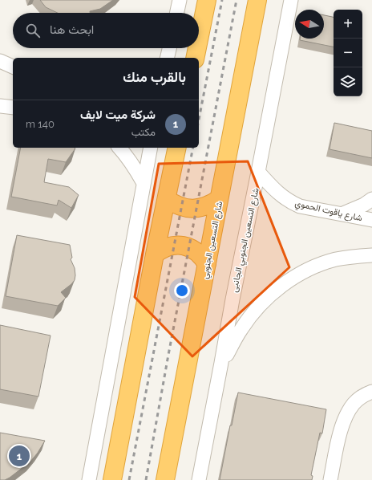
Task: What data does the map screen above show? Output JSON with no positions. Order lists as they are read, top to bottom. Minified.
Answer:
{"streets":{"highway":["شارع التسعين الجنوبي"],"street":["شارع ياقوت الحموي","شارع التسعين الجنوبي الجانبى"]},"crossings":[["شارع ياقوت الحموي","شارع التسعين الجنوبي الجانبى"]],"north":"left","page":{"map_buttons":["+","−"],"search":"ابحث هنا","heading":"بالقرب منك","list":[{"mark":"1","name":"شركة ميت لايف","note":"مكتب","value":"140 m"}],"pins":"1"}}
